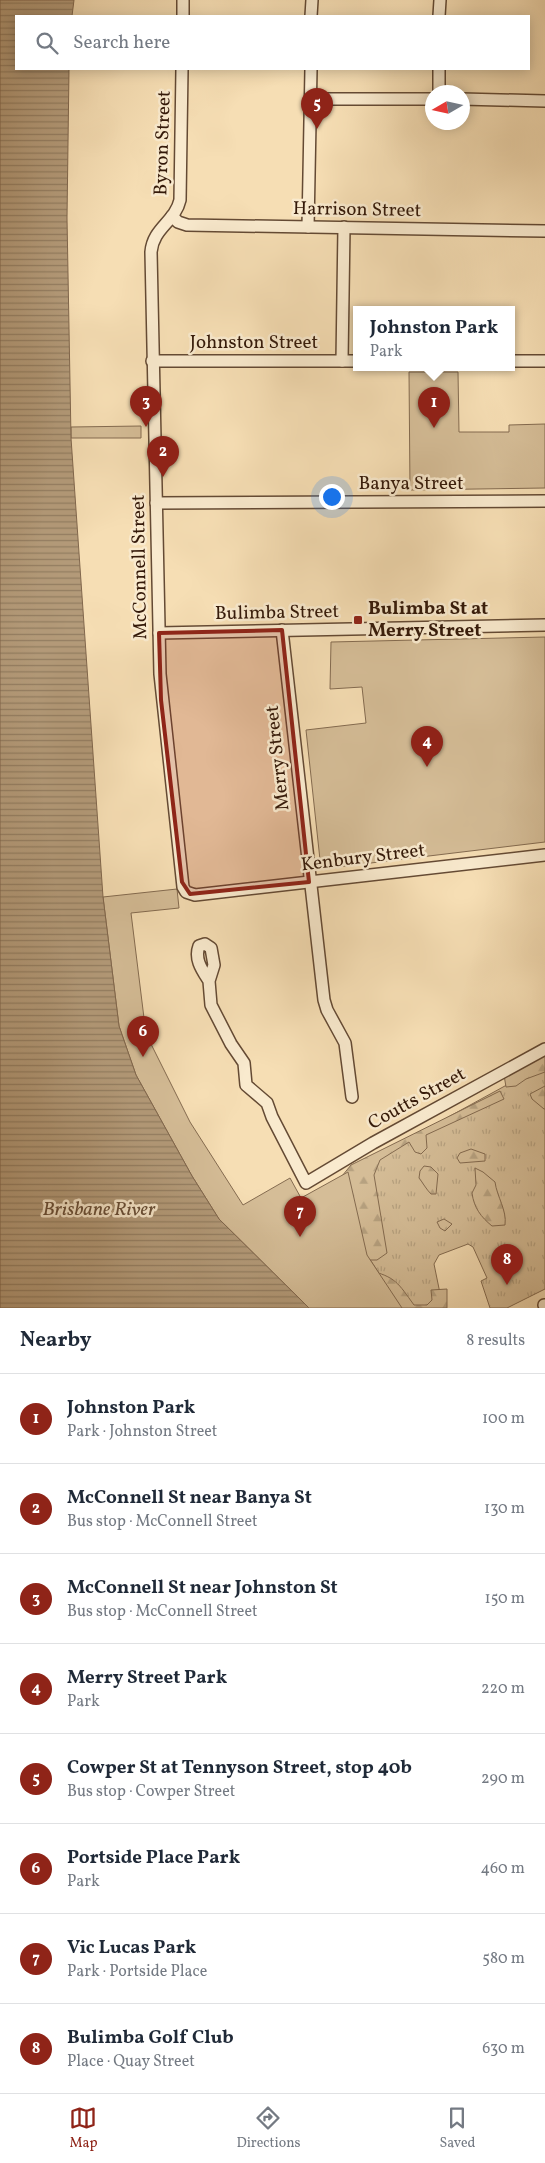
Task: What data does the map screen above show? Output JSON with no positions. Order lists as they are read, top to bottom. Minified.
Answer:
{"streets":{"street":["Byron Street","Harrison Street","Johnston Street","Banya Street","McConnell Street","Bulimba Street","Merry Street","Kenbury Street","Coutts Street"]},"crossings":[["Byron Street","Harrison Street"],["Byron Street","McConnell Street"],["Harrison Street","McConnell Street"],["Johnston Street","McConnell Street"],["Banya Street","McConnell Street"],["McConnell Street","Bulimba Street"],["McConnell Street","Kenbury Street"],["Bulimba Street","Merry Street"],["Merry Street","Kenbury Street"]],"water":["Brisbane River"],"places":{"transit":["Bulimba St at Merry Street"]},"north":"left","page":{"search":"Search here","pins":["5","3","1","2","4","6","7","8"],"popup":["Johnston Park","Park"],"heading":["Nearby","8 results"],"list":[{"mark":"1","name":"Johnston Park","note":"Park · Johnston Street","value":"100 m"},{"mark":"2","name":"McConnell St near Banya St","note":"Bus stop · McConnell Street","value":"130 m"},{"mark":"3","name":"McConnell St near Johnston St","note":"Bus stop · McConnell Street","value":"150 m"},{"mark":"4","name":"Merry Street Park","note":"Park","value":"220 m"},{"mark":"5","name":"Cowper St at Tennyson Street, stop 40b","note":"Bus stop · Cowper Street","value":"290 m"},{"mark":"6","name":"Portside Place Park","note":"Park","value":"460 m"},{"mark":"7","name":"Vic Lucas Park","note":"Park · Portside Place","value":"580 m"},{"mark":"8","name":"Bulimba Golf Club","note":"Place · Quay Street","value":"630 m"}],"nav":["Map","Directions","Saved"]}}
